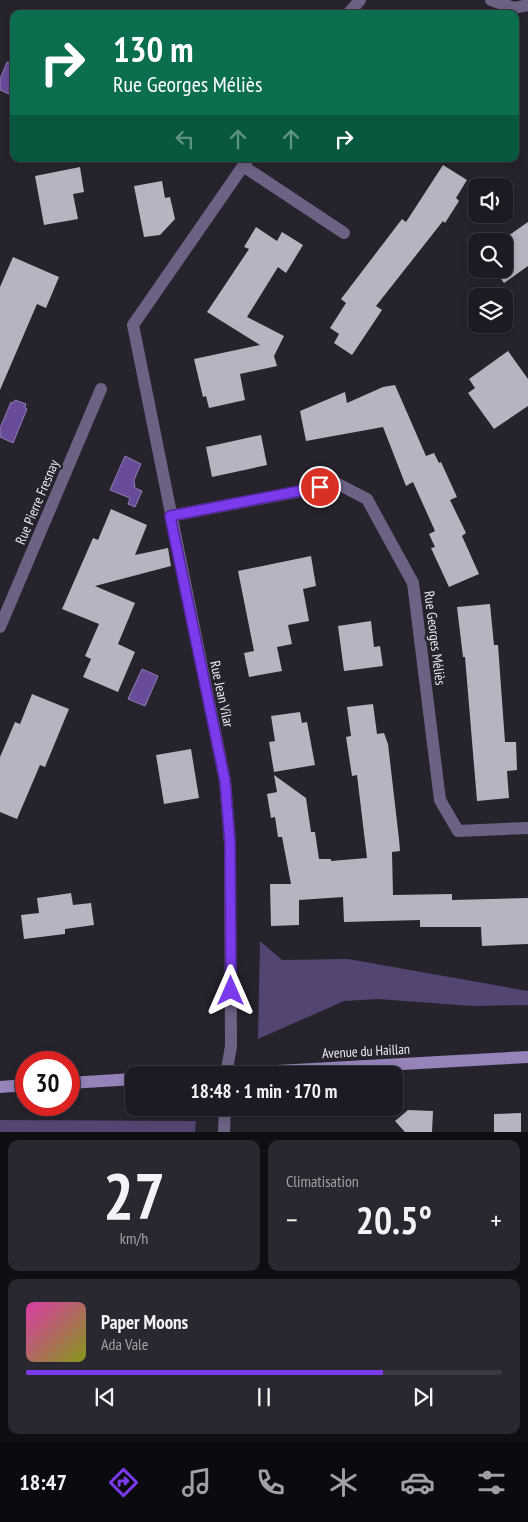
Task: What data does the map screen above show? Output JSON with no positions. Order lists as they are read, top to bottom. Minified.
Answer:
{"streets":{"street":["Rue Pierre Fresnay","Rue Georges Méliès","Rue Jean Vilar","Avenue du Haillan"]},"crossings":[["Rue Georges Méliès","Rue Jean Vilar"]],"page":{"turn":["130 m","Rue Georges Méliès"],"limit":"30","trip":"18:48 · 1 min · 170 m","tile":[["27","km/h"],"Climatisation"],"heat":["−","20.5°","+"],"song":["Paper Moons","Ada Vale"],"tabs":"18:47"}}
